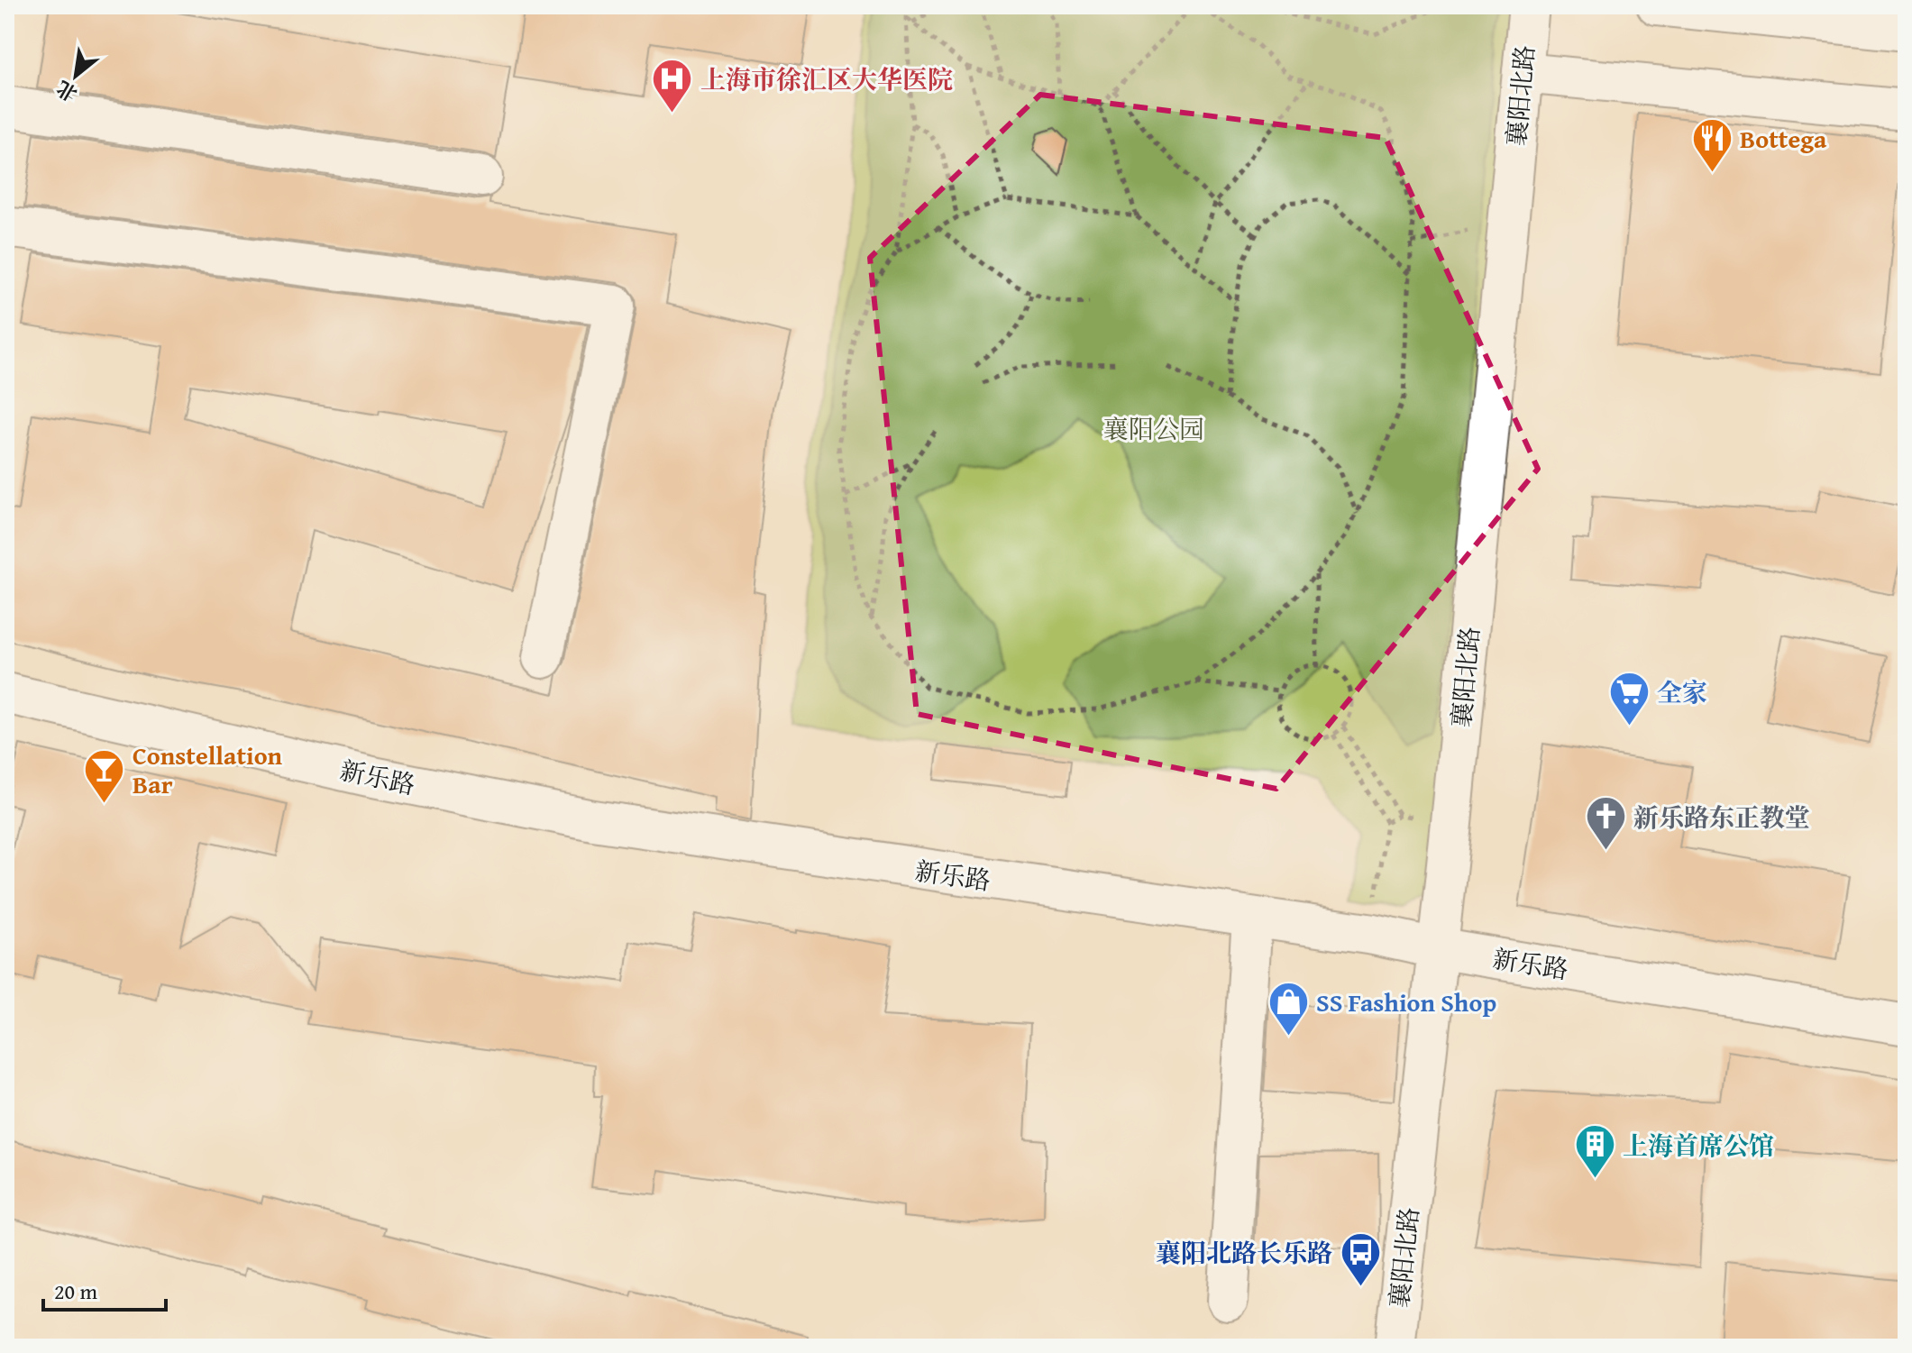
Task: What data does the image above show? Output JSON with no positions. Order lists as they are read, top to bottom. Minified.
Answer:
{"streets":{"street":["襄阳北路","新乐路"]},"crossings":[["襄阳北路","新乐路"]],"parks":["襄阳公园"],"places":{"hospital":["上海市徐汇区大华医院"],"restaurant":["Bottega"],"supermarket":["全家"],"bar":["Constellation Bar"],"church":["新乐路东正教堂"],"shop":["SS Fashion Shop"],"building":["上海首席公馆"],"bus stop":["襄阳北路长乐路"]},"scale_bar":"20 m","north":"bottom left"}
